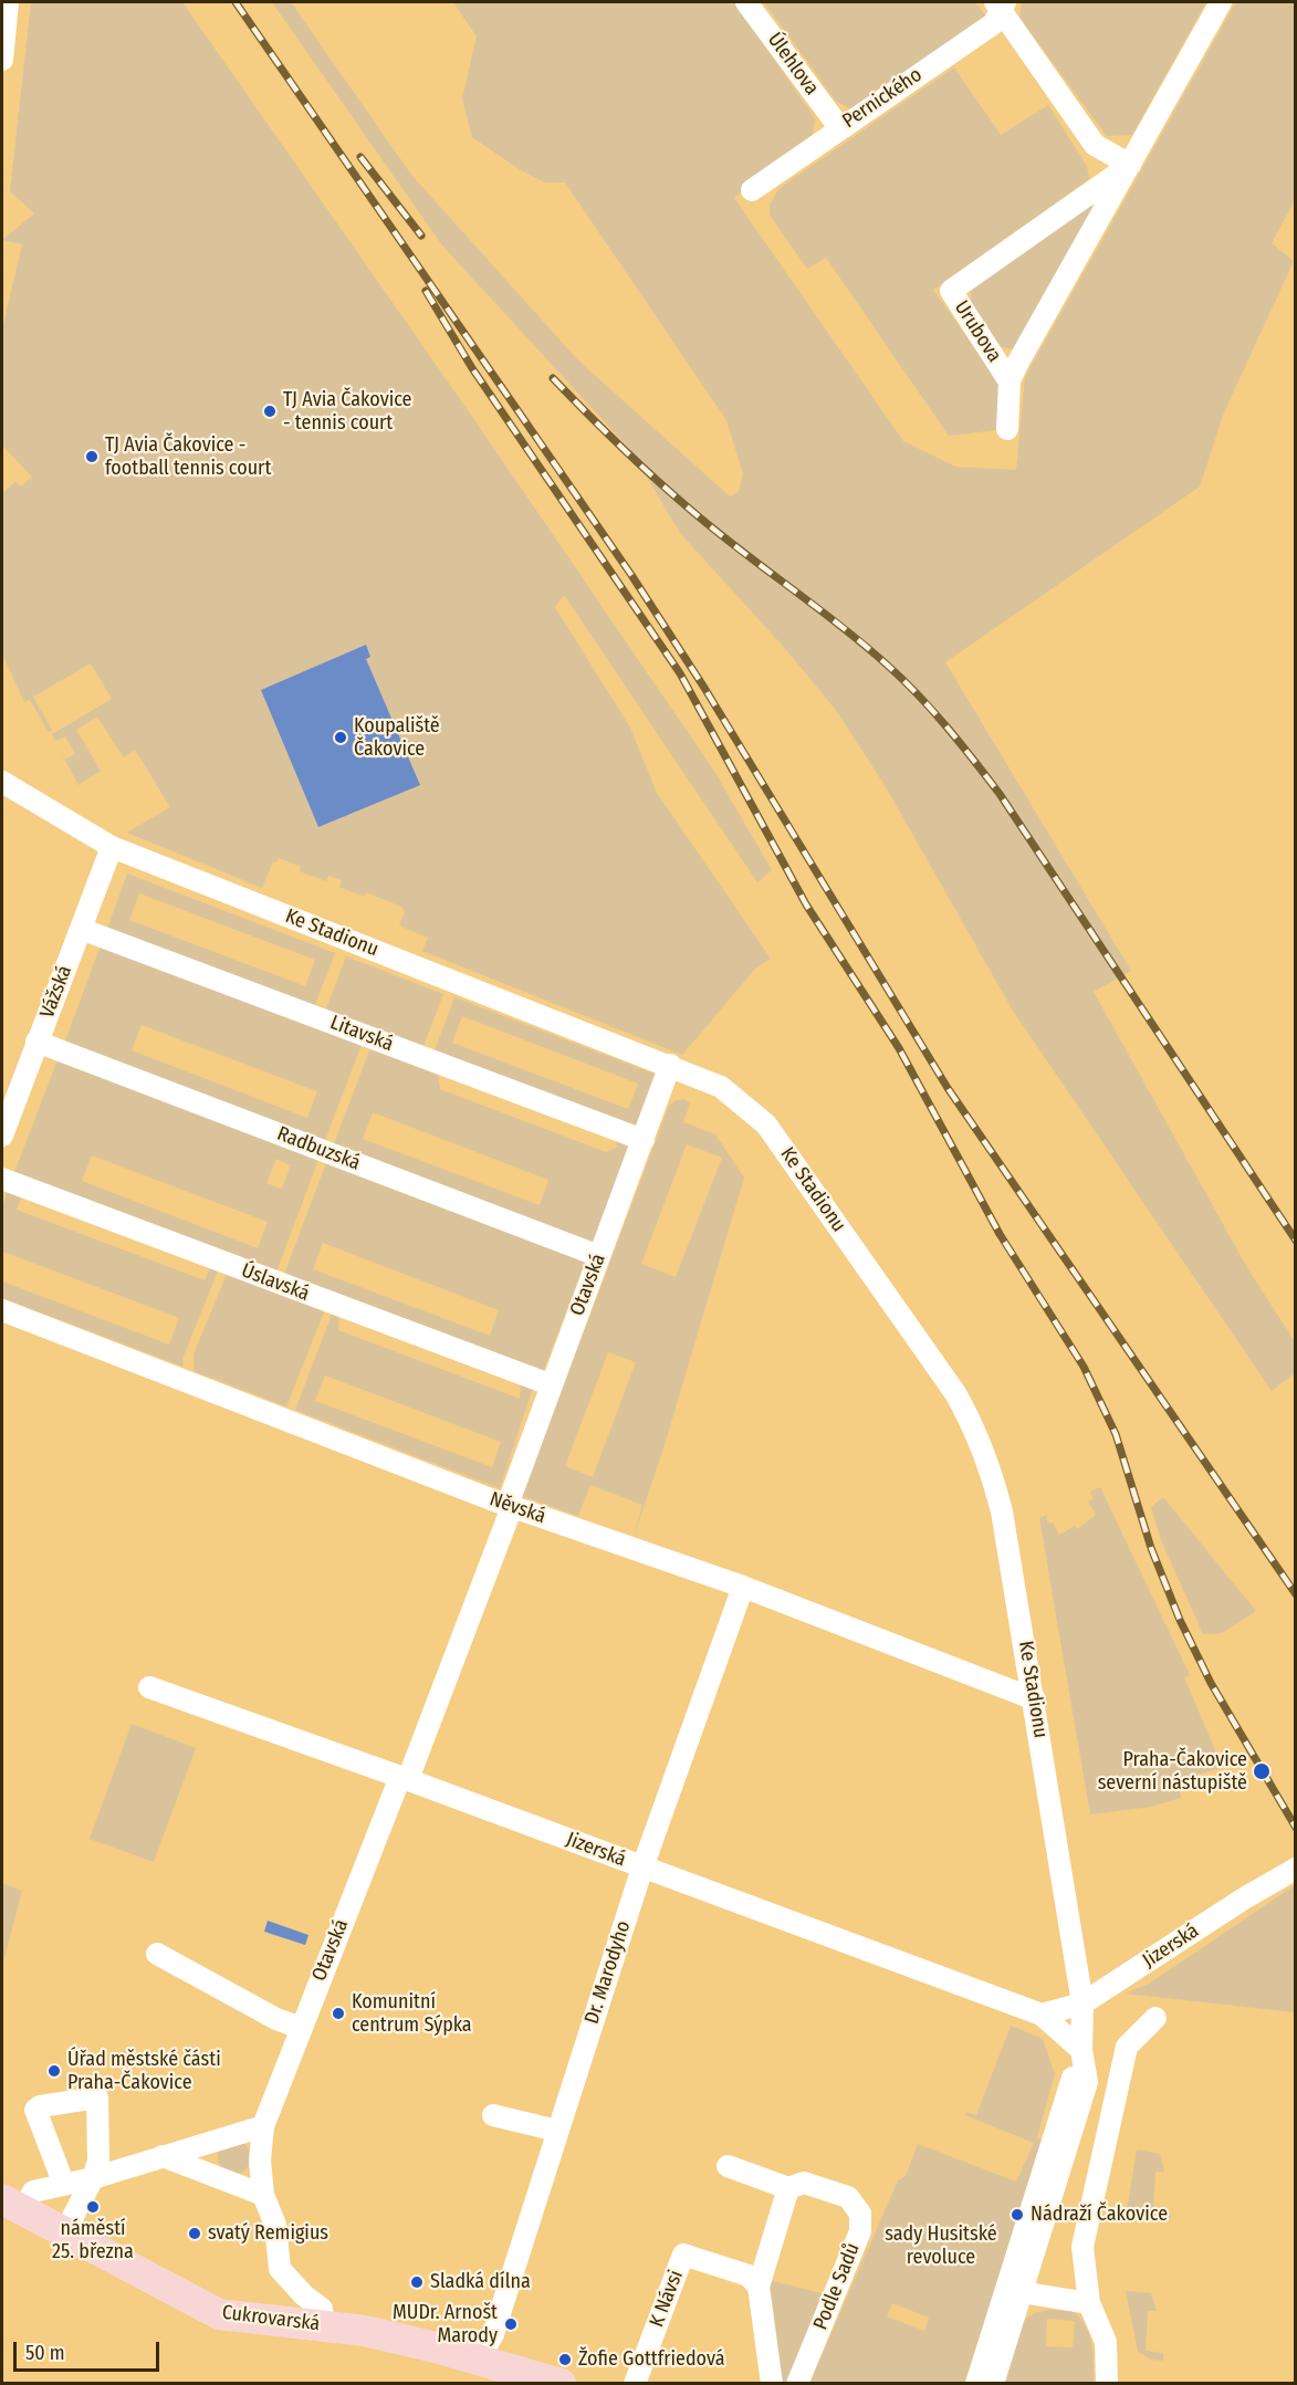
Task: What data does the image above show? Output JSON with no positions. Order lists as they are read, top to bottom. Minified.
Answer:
{"streets":{"street":["Úlehlova","Pernického","Urubova","Ke Stadionu","Vážská","Litavská","Radbuzská","Úslavská","Otavská","Něvská","Jizerská","Dr. Marodyho","Podle Sadů","K Návsi","Cukrovarská"]},"crossings":[["Úlehlova","Pernického"],["Ke Stadionu","Vážská"],["Ke Stadionu","Otavská"],["Ke Stadionu","Něvská"],["Ke Stadionu","Jizerská"],["Vážská","Litavská"],["Vážská","Radbuzská"],["Litavská","Otavská"],["Radbuzská","Otavská"],["Úslavská","Otavská"],["Otavská","Něvská"],["Otavská","Jizerská"],["Něvská","Dr. Marodyho"],["Jizerská","Dr. Marodyho"],["Dr. Marodyho","Cukrovarská"]],"parks":["sady Husitské revoluce"],"places":["TJ Avia Čakovice - tennis court","TJ Avia Čakovice - football tennis court","Koupaliště Čakovice","Praha-Čakovice severní nástupiště","Komunitní centrum Sýpka","Úřad městské části Praha-Čakovice","náměstí 25. března","Nádraží Čakovice","svatý Remigius","Sladká dílna","MUDr. Arnošt Marody","Žofie Gottfriedová"],"scale_bar":"50 m"}
